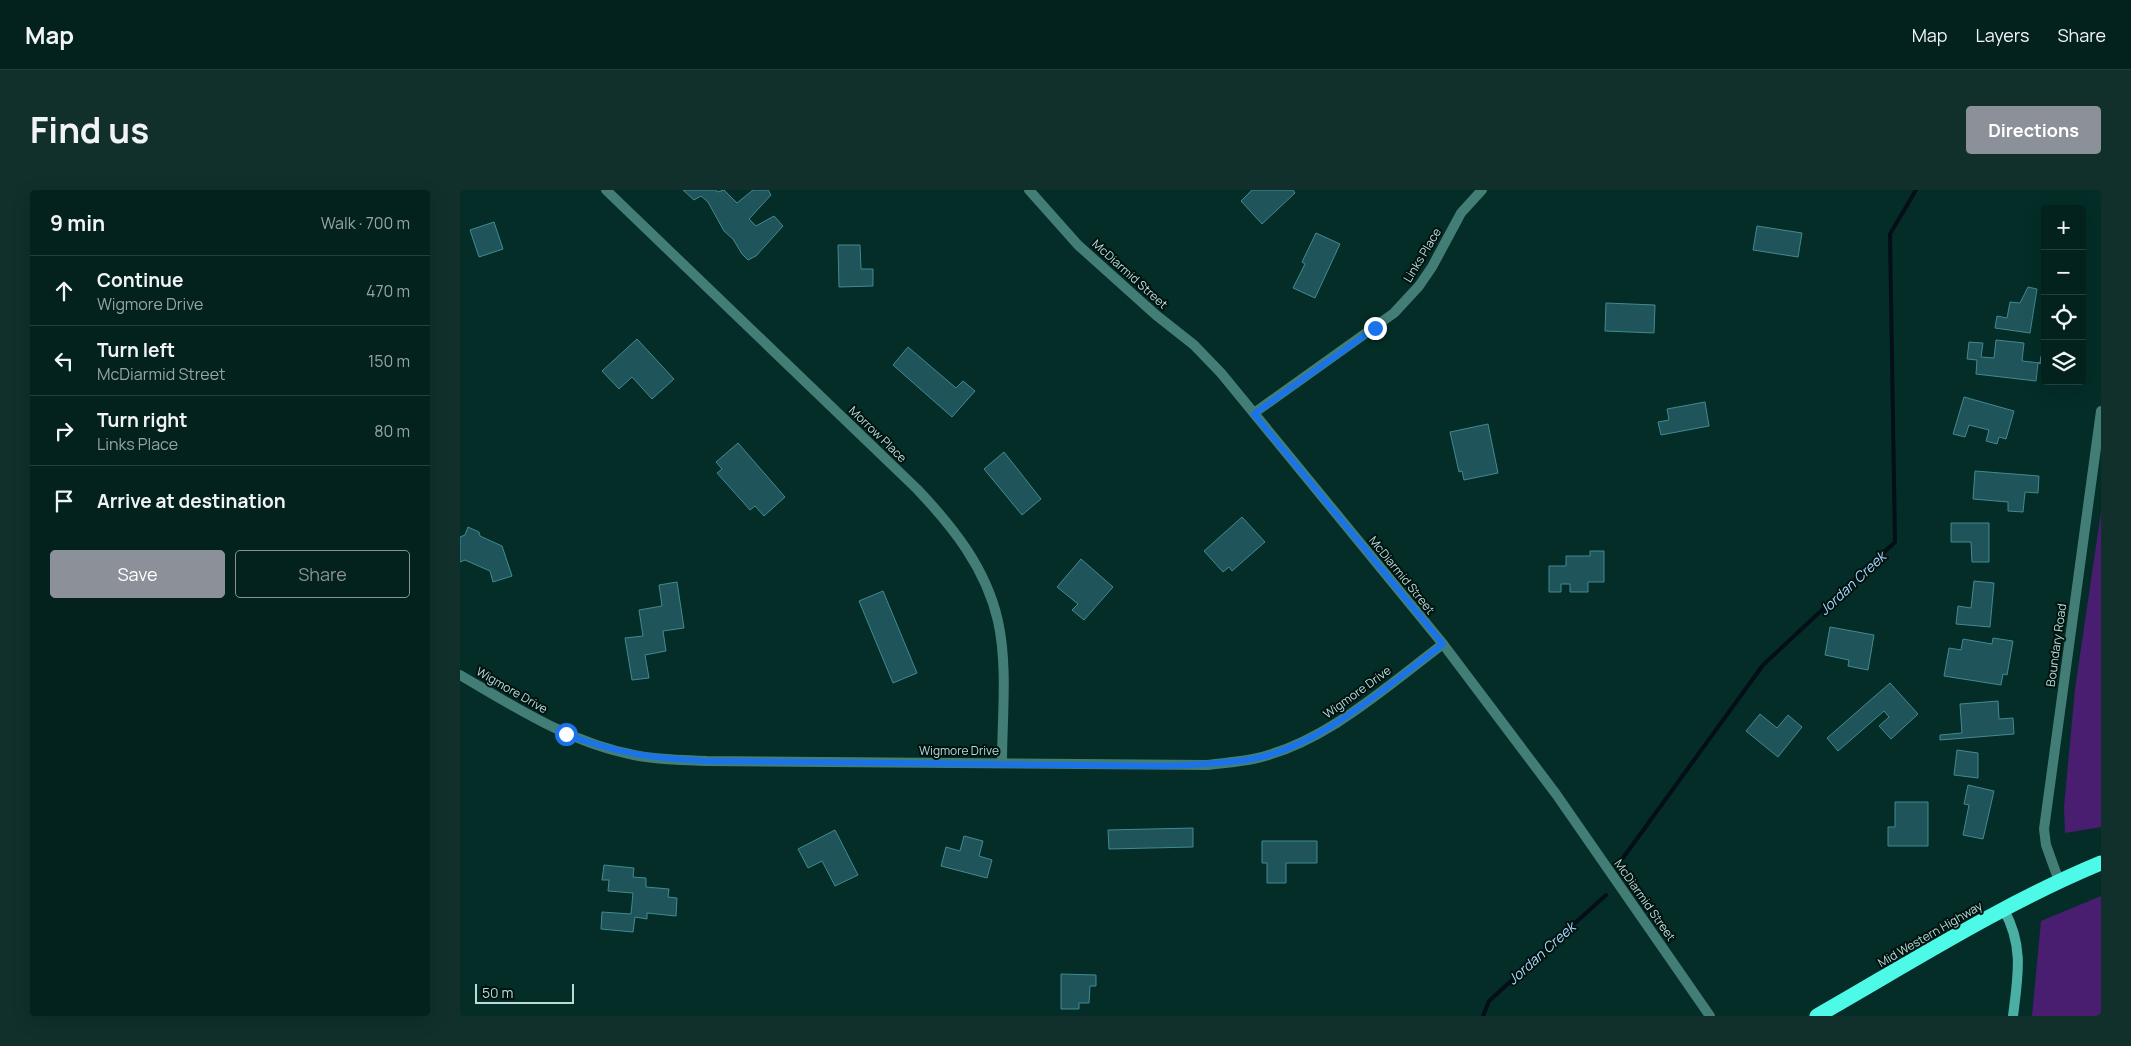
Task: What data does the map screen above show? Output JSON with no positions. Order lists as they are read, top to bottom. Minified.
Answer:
{"streets":{"highway":["Mid Western Highway"],"street":["Links Place","McDiarmid Street","Morrow Place","Boundary Road","Wigmore Drive"]},"crossings":[["Links Place","McDiarmid Street"],["McDiarmid Street","Wigmore Drive"],["Morrow Place","Wigmore Drive"],["Boundary Road","Mid Western Highway"]],"water":["Jordan Creek"],"scale_bar":"50 m","page":{"header":"Map","nav":["Map","Layers","Share"],"title":"Find us","buttons":["Directions",["Save","Share"]],"heading":["9 min","Walk · 700 m"],"map_buttons":["+","−"],"list":[["Continue","Wigmore Drive","470 m"],["Turn left","McDiarmid Street","150 m"],["Turn right","Links Place","80 m"],"Arrive at destination"],"scale":"50 m"}}
